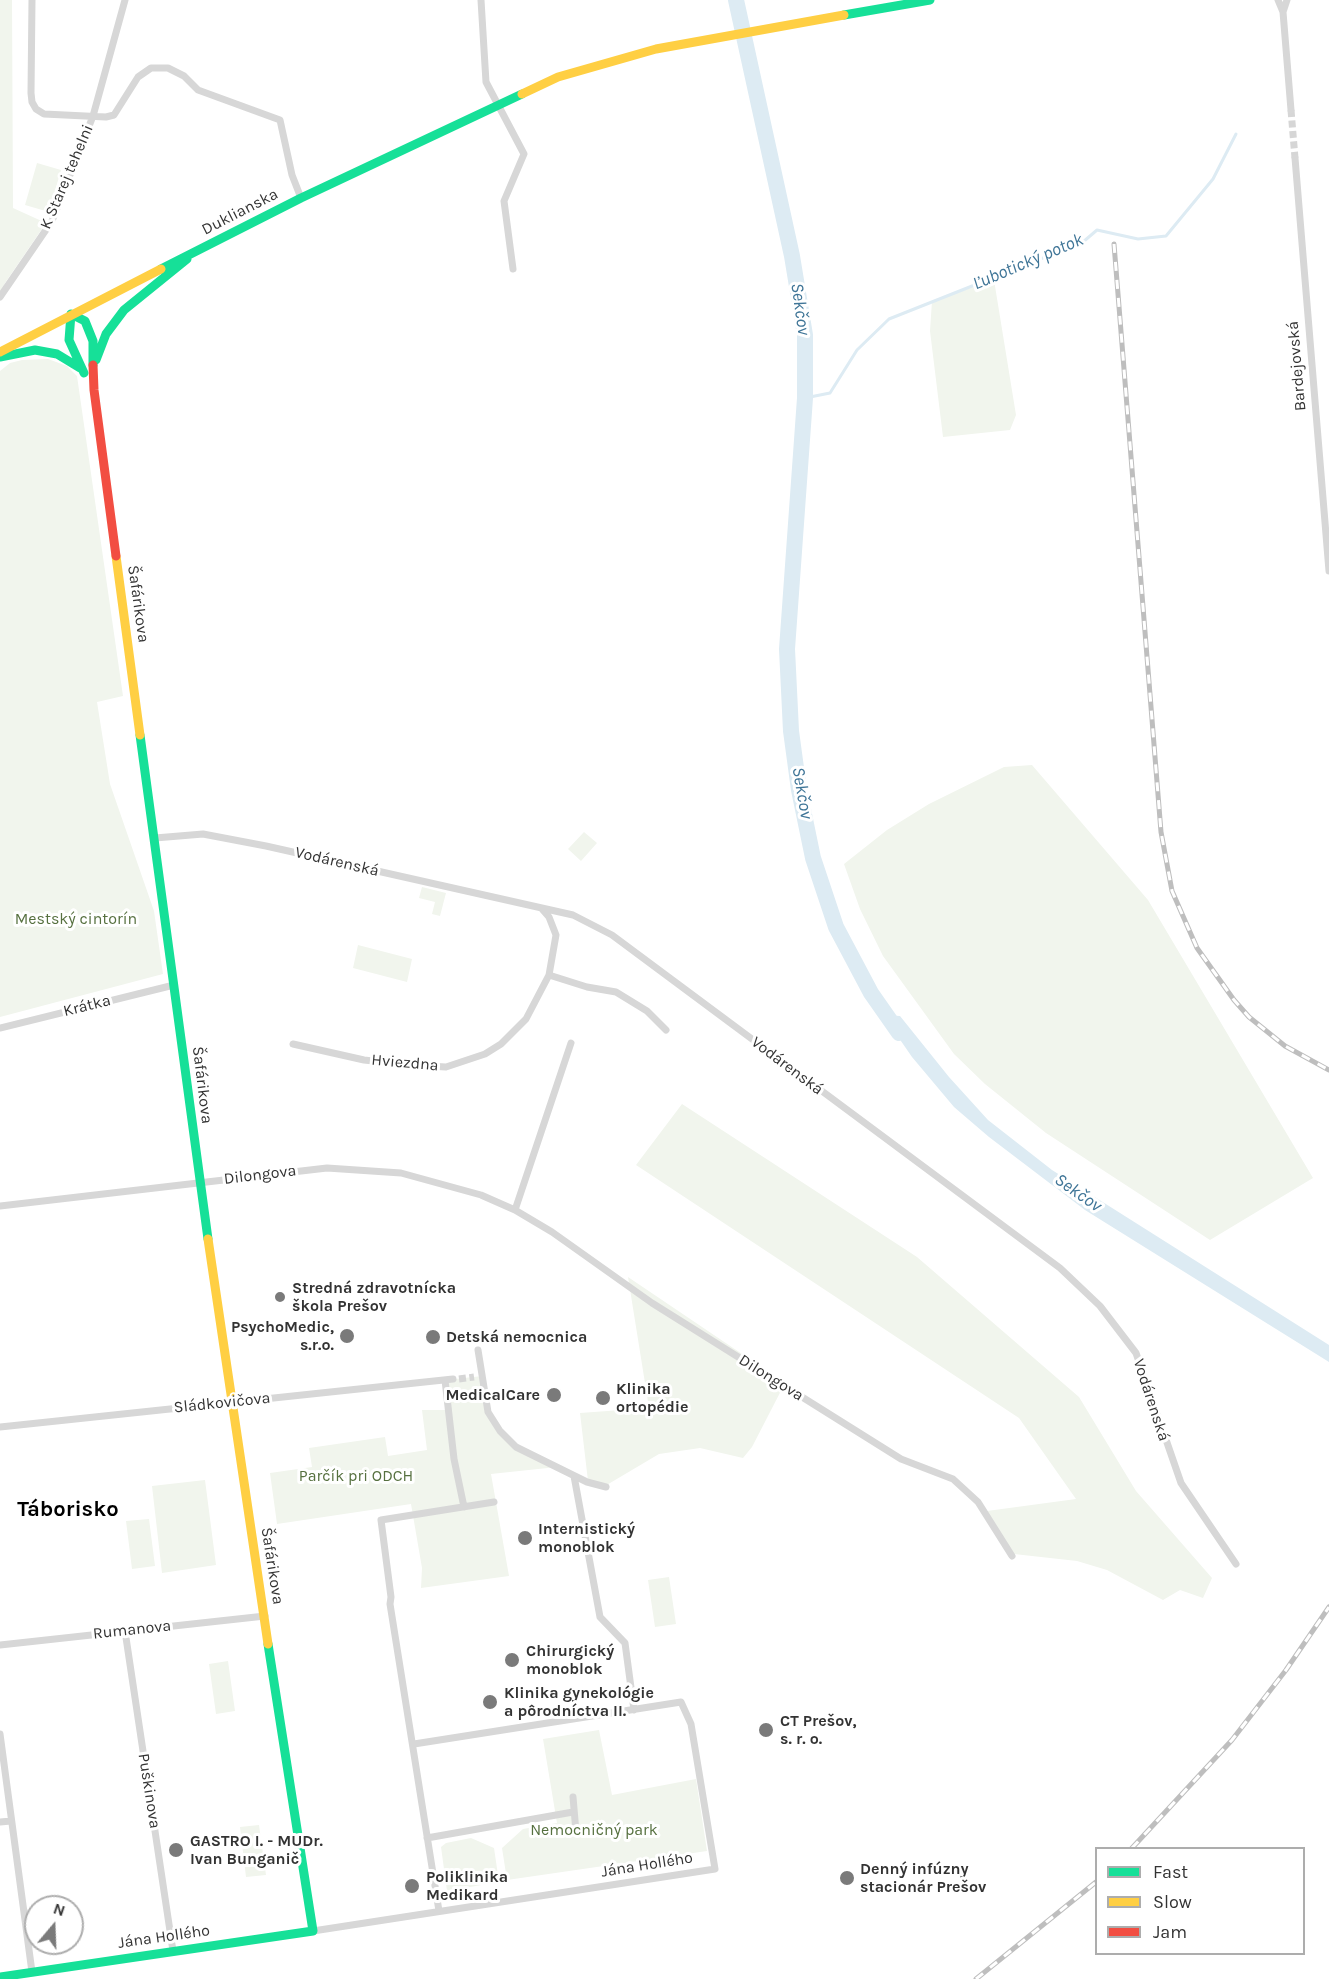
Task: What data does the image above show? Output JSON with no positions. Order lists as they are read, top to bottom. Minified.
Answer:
{"streets":{"street":["K Starej tehelni","Duklianska","Bardejovská","Šafárikova","Vodárenská","Krátka","Hviezdna","Dilongova","Sládkovičova","Rumanova","Puškinova","Jána Hollého"]},"crossings":[["K Starej tehelni","Duklianska"],["Duklianska","Šafárikova"],["Šafárikova","Vodárenská"],["Šafárikova","Krátka"],["Šafárikova","Dilongova"],["Šafárikova","Sládkovičova"],["Šafárikova","Rumanova"],["Šafárikova","Jána Hollého"],["Vodárenská","Hviezdna"],["Rumanova","Puškinova"],["Puškinova","Jána Hollého"]],"districts":["Táborisko"],"water":["Ľubotický potok","Sekčov"],"parks":["Mestský cintorín","Parčík pri ODCH","Nemocničný park"],"places":["Stredná zdravotnícka škola Prešov","PsychoMedic, s.r.o.","Detská nemocnica","MedicalCare","Klinika ortopédie","Internistický monoblok","Chirurgický monoblok","Klinika gynekológie a pôrodníctva II.","CT Prešov, s. r. o.","GASTRO I. - MUDr. Ivan Bunganič","Denný infúzny stacionár Prešov","Poliklinika Medikard"],"legend":["Fast","Slow","Jam"],"north":"top"}
